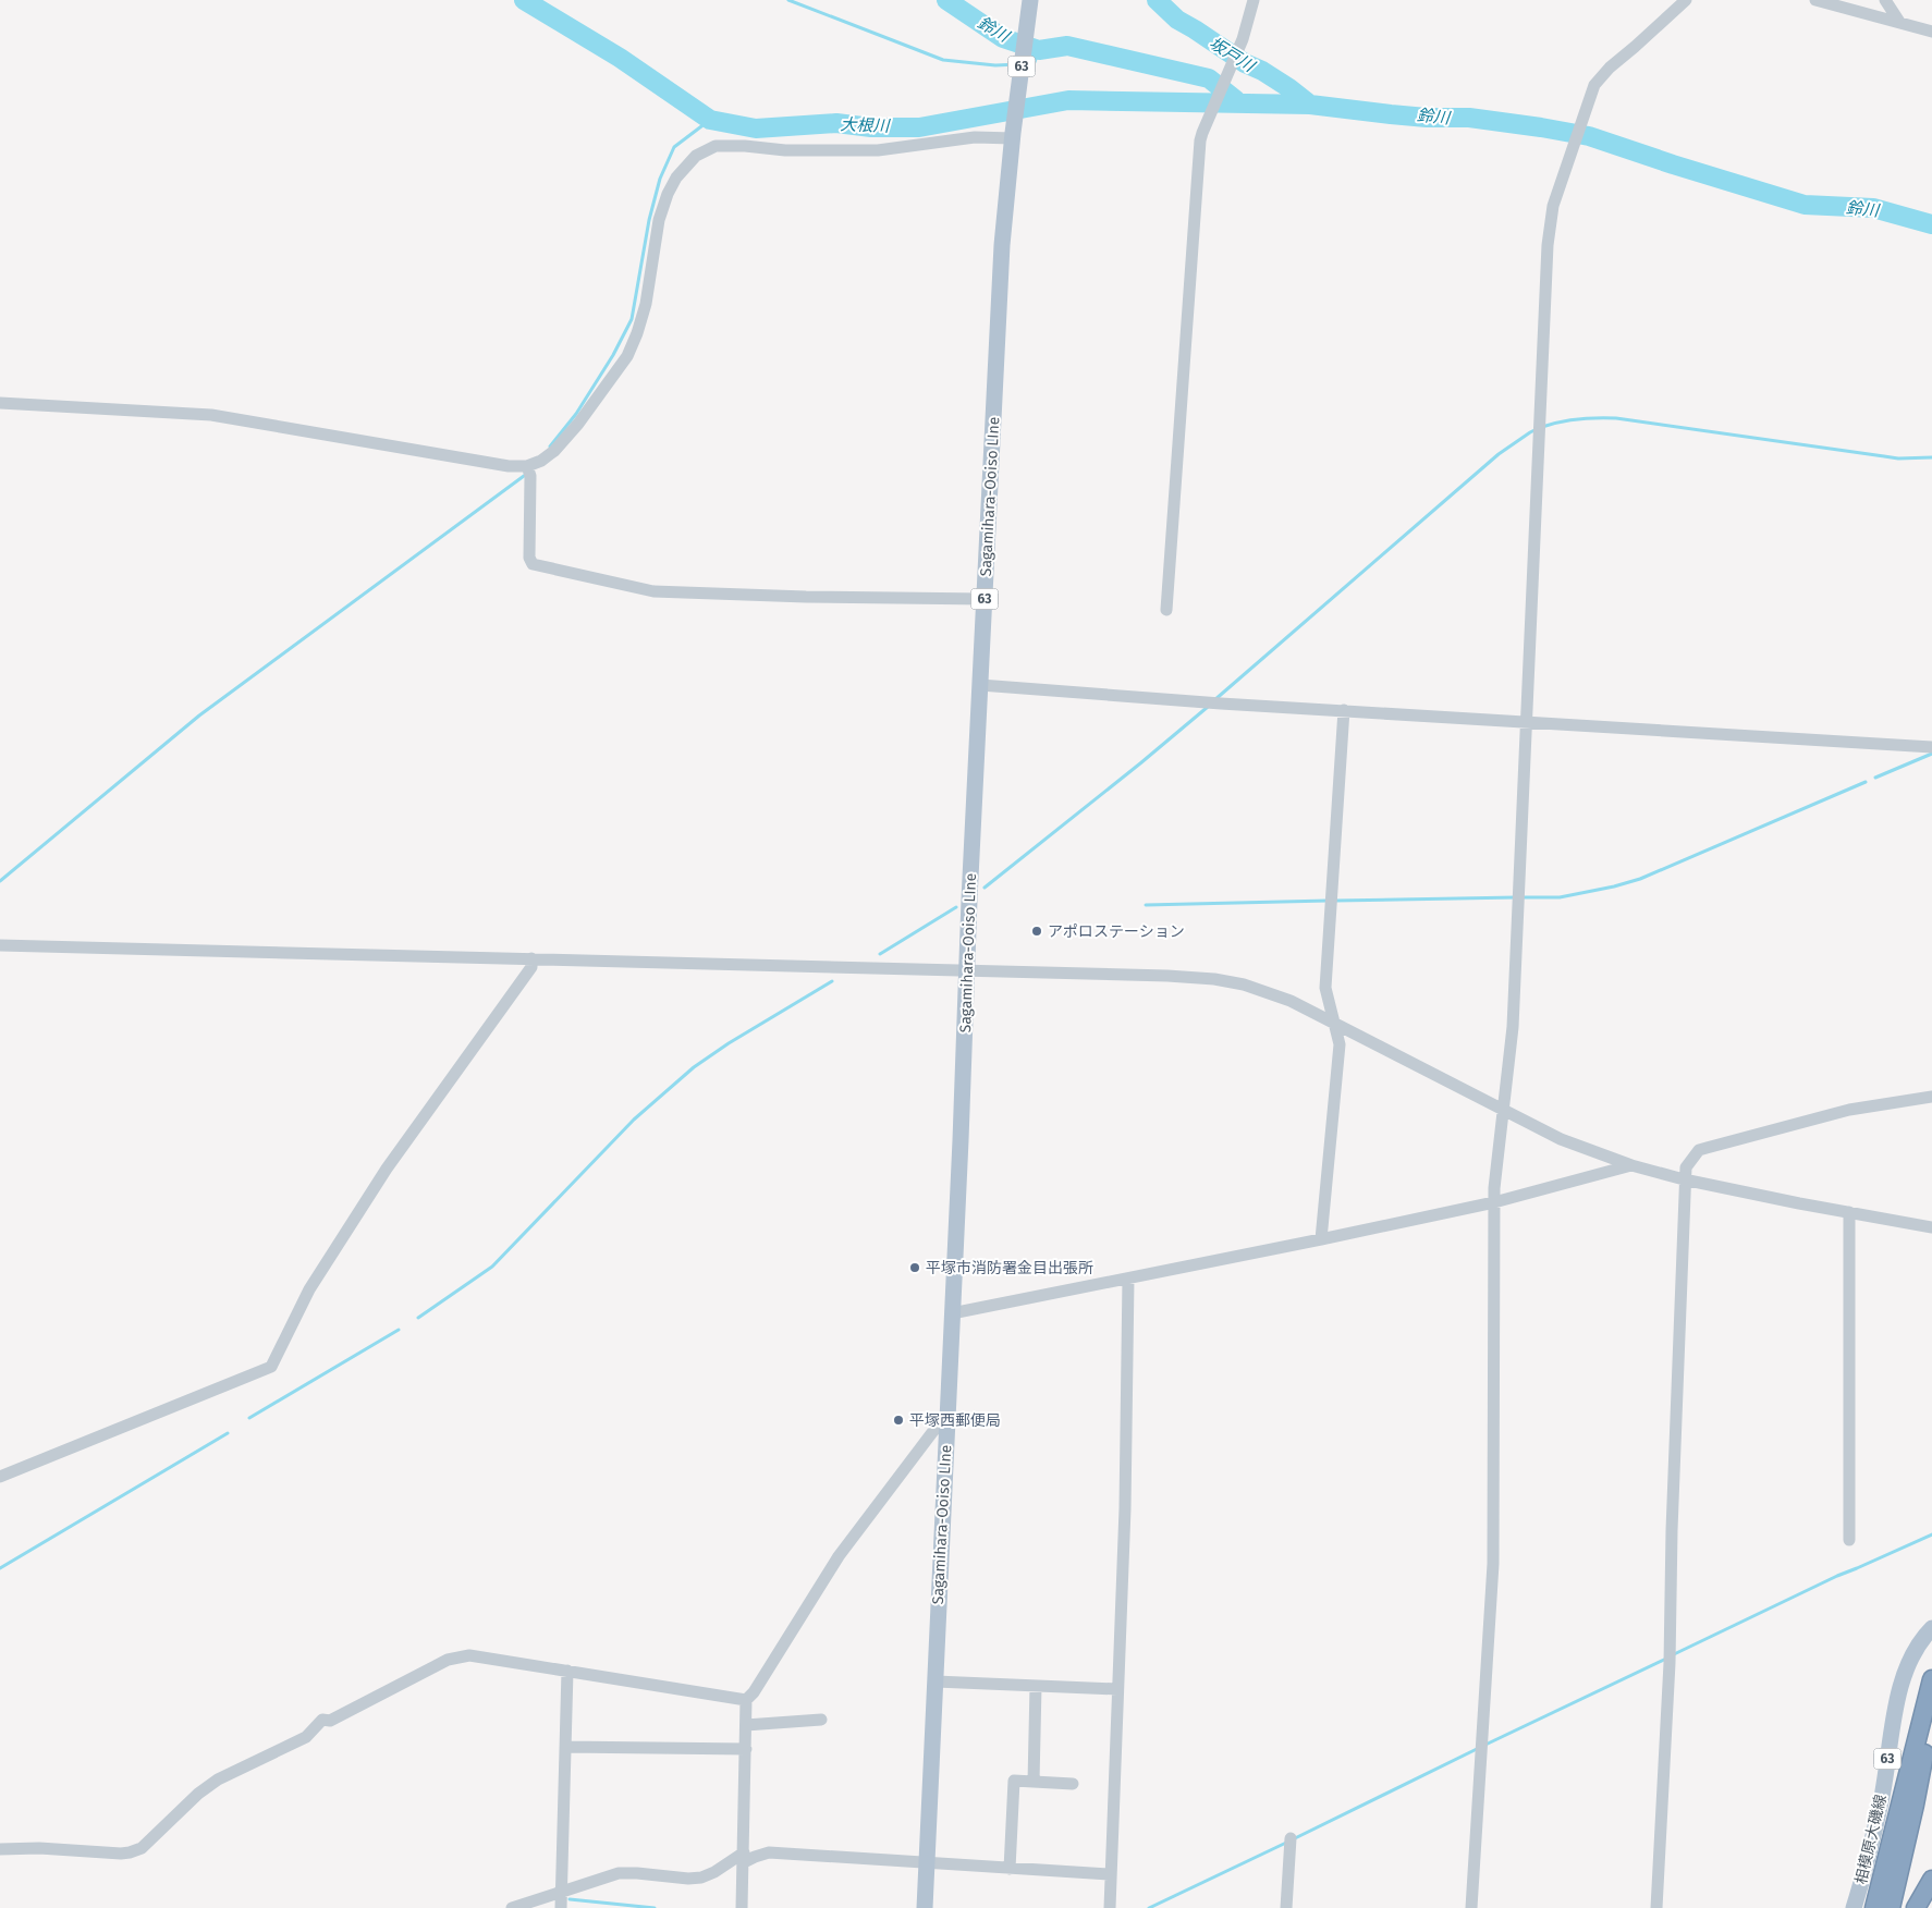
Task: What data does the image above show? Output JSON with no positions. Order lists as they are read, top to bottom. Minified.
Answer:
{"streets":{"main road":["63","Sagamihara-Ooiso LIne","相模原大磯線"]},"water":["鈴川","坂戸川","大根川"],"places":["アポロステーション","平塚市消防署金目出張所","平塚西郵便局"]}
